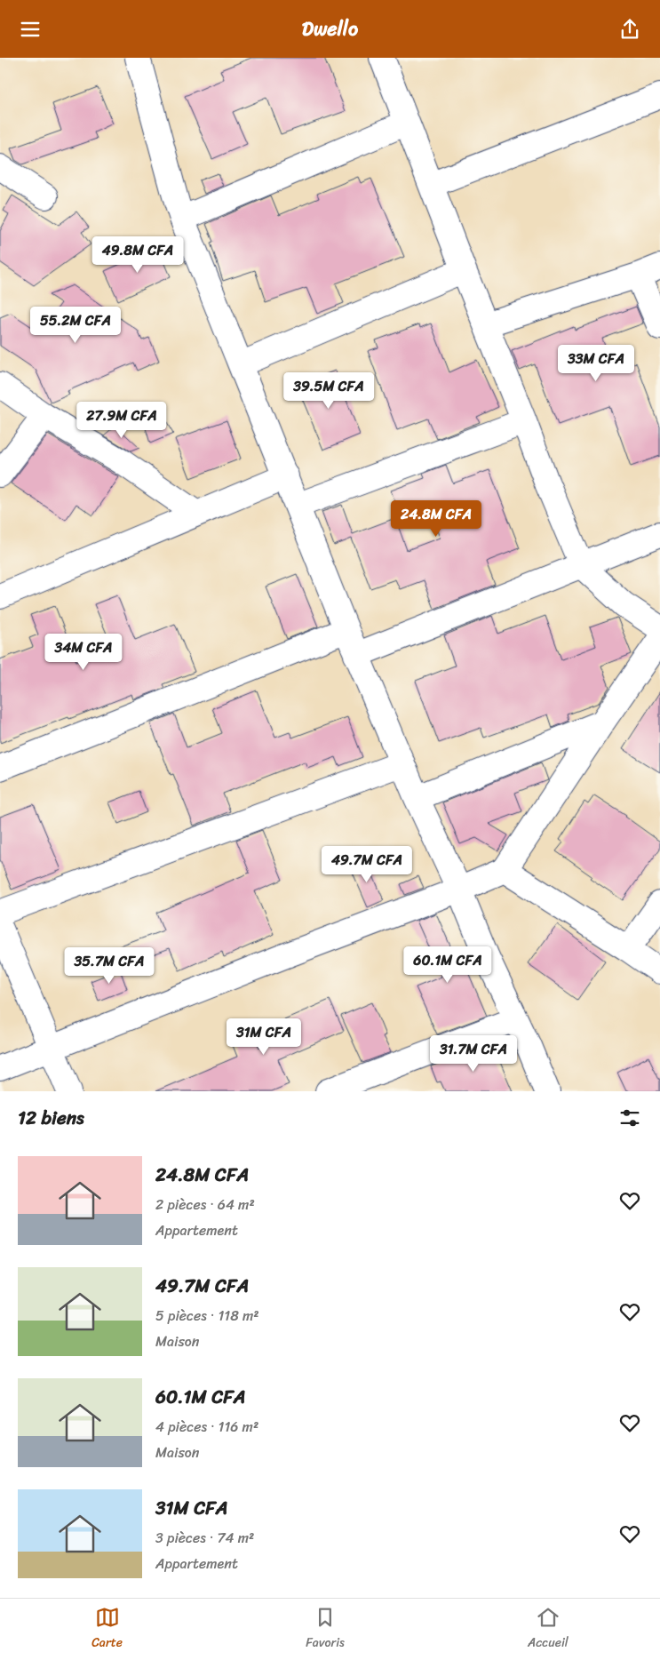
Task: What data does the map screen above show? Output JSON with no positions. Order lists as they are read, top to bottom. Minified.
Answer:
{"page":{"header":"Dwello","price":["49.8M CFA","55.2M CFA","33M CFA","39.5M CFA","27.9M CFA","24.8M CFA","34M CFA","49.7M CFA","60.1M CFA","35.7M CFA","31M CFA","31.7M CFA"],"heading":"12 biens","list":[{"name":"24.8M CFA","note":"2 pièces · 64 m² · Appartement"},{"name":"49.7M CFA","note":"5 pièces · 118 m² · Maison"},{"name":"60.1M CFA","note":"4 pièces · 116 m² · Maison"},{"name":"31M CFA","note":"3 pièces · 74 m² · Appartement"}],"tabs":["Carte","Favoris","Accueil"]}}
